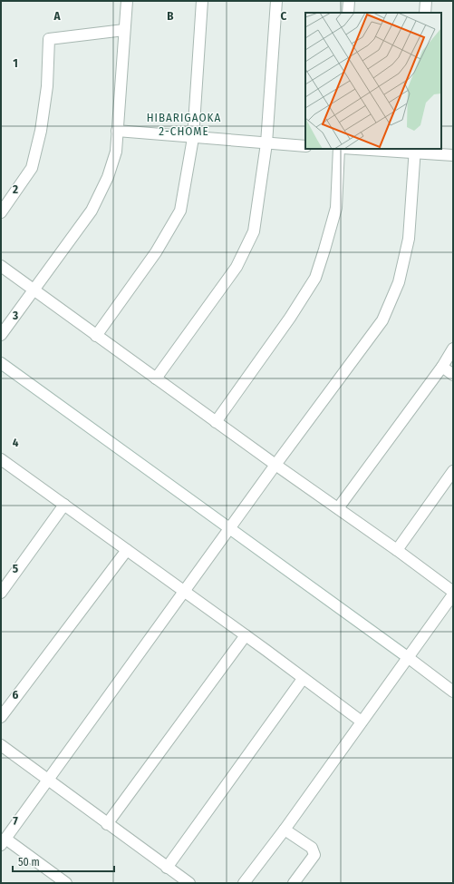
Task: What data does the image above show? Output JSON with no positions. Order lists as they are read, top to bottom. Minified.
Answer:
{"districts":["HIBARIGAOKA 2-CHOME"],"scale_bar":"50 m","grid":{"columns":["A","B","C"],"rows":["1","2","3","4","5","6","7"]}}
